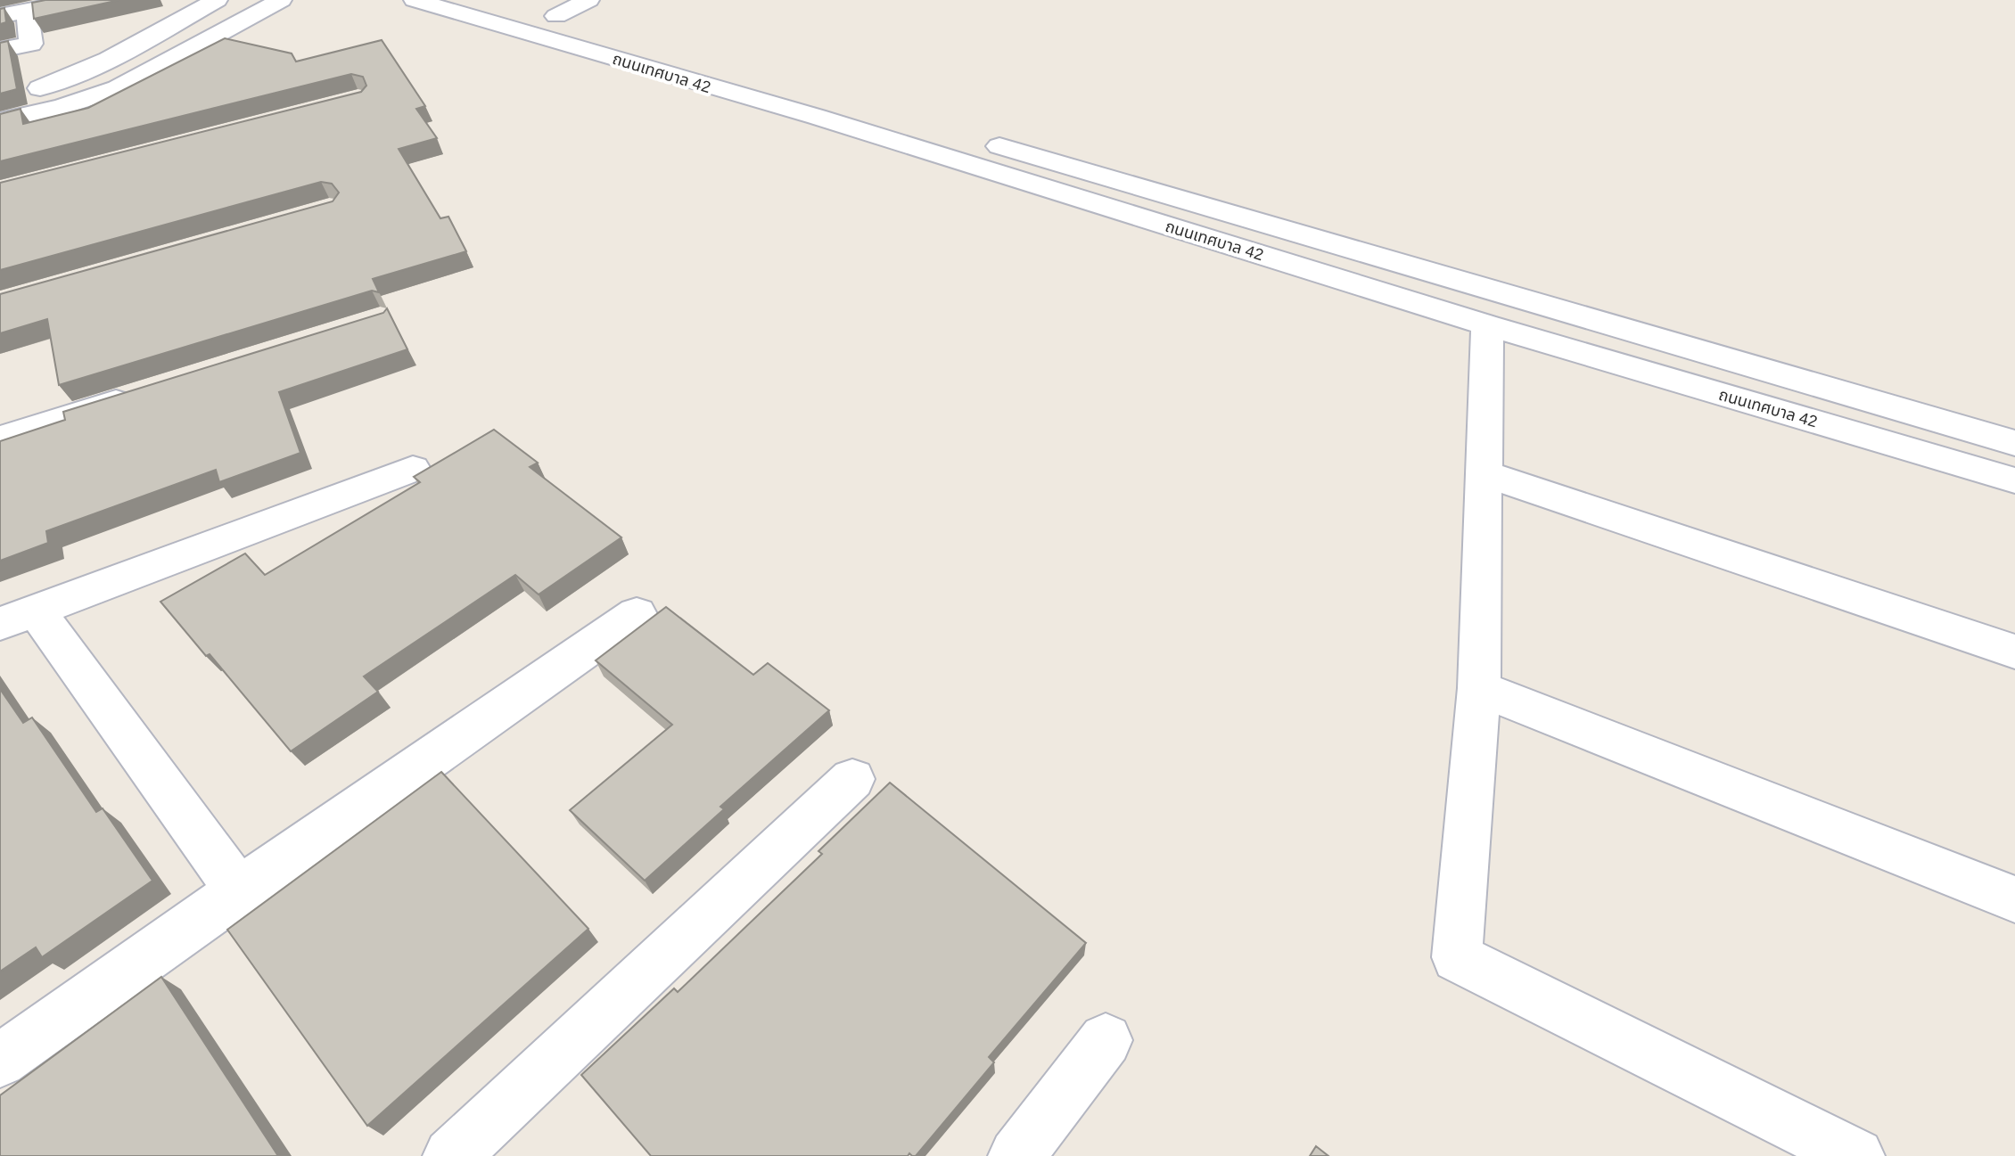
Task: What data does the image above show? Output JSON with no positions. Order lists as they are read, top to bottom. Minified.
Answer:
{"streets":{"street":["ถนนเทศบาล 42"]}}
